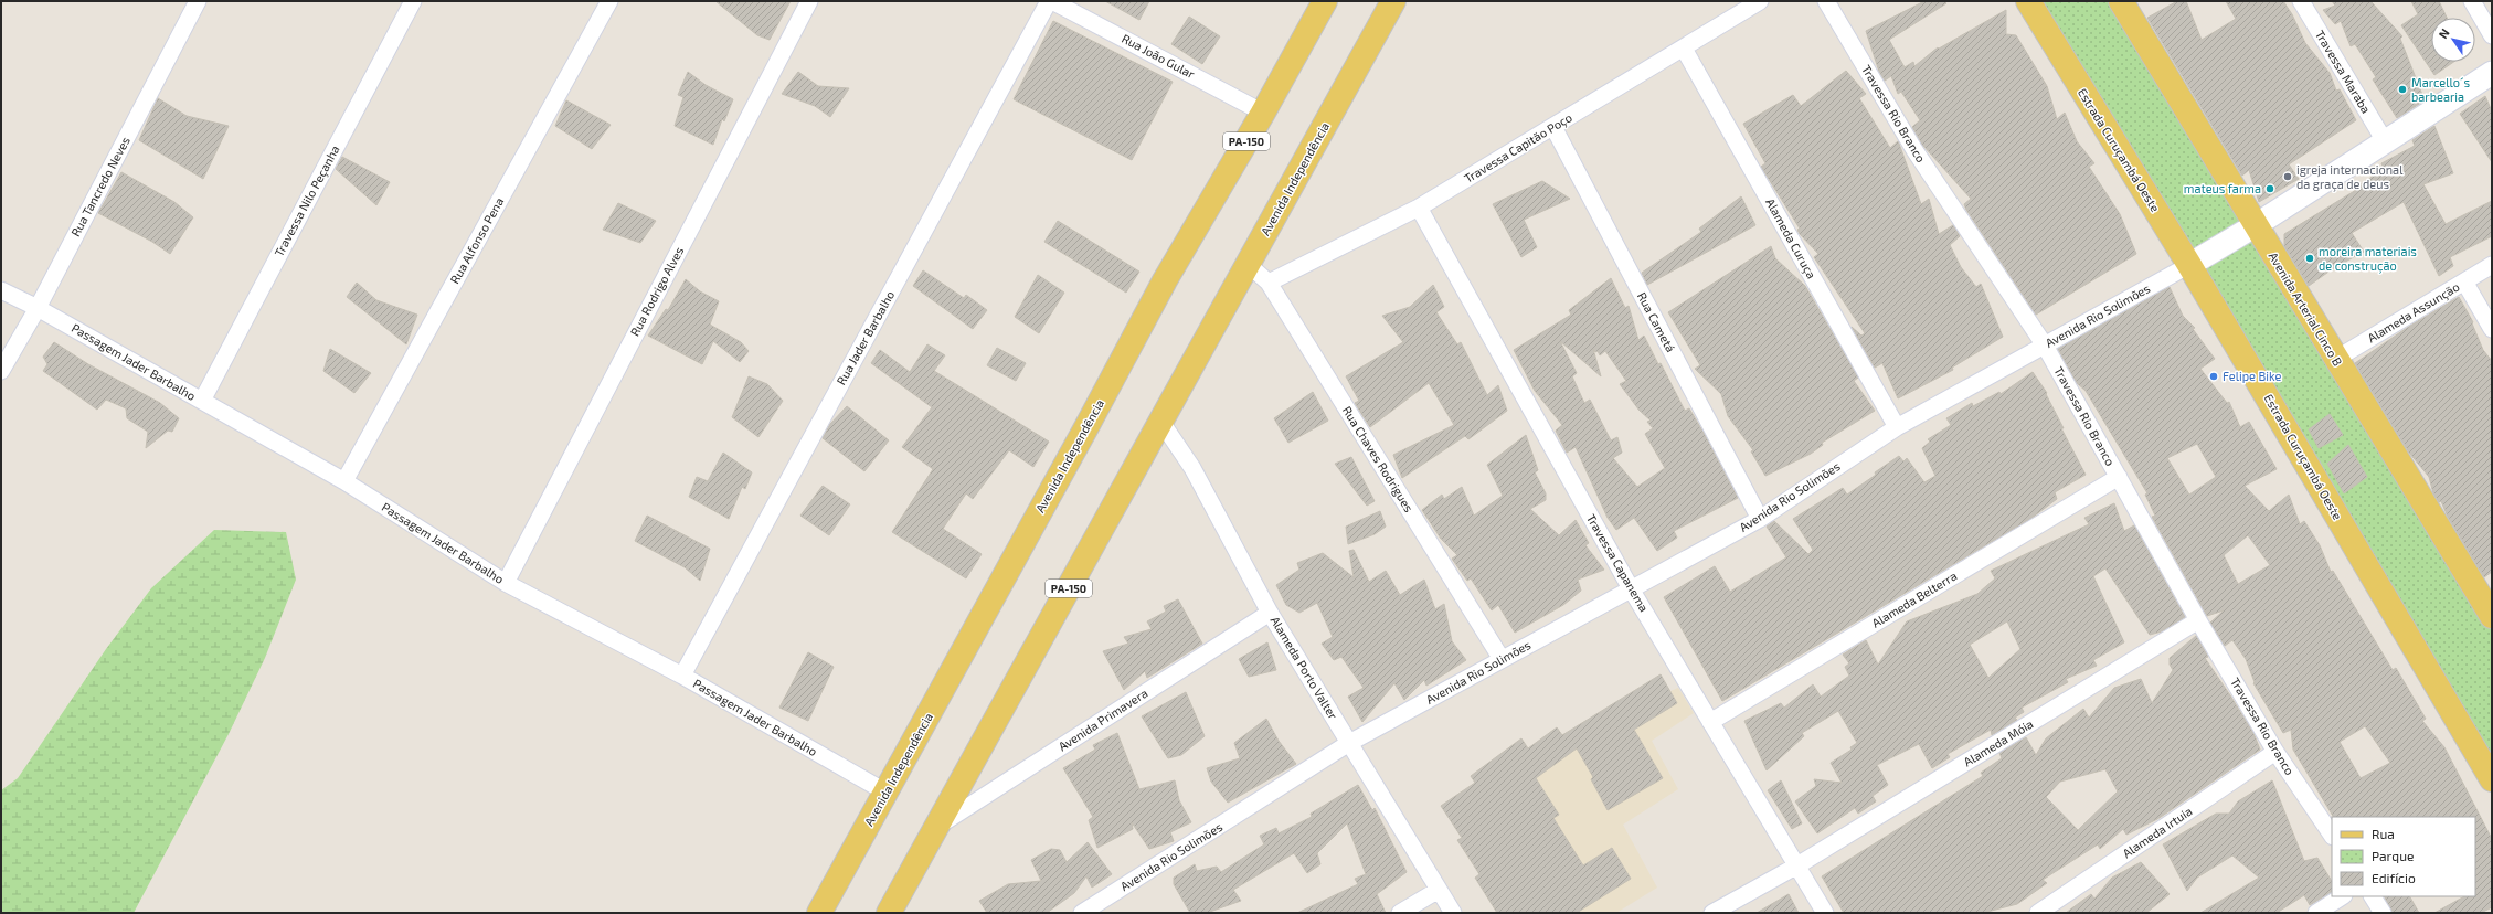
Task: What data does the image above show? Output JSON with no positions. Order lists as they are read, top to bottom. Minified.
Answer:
{"streets":{"main road":["PA-150","Estrada Curuçambá Oeste","Avenida Independência","Avenida Arterial Cinco B","Avenida Rio Solimões"],"street":["Rua João Gular","Travessa Maraba","Travessa Rio Branco","Travessa Capitão Poço","Rua Tancredo Neves","Travessa Nilo Peçanha","Alameda Curuça","Rua Alfonso Pena","Rua Rodrigo Alves","Alameda Assunção","Rua Cametá","Rua Jader Barbalho","Passagem Jader Barbalho","Rua Chaves Rodrigues","Travessa Capanema","Alameda Belterra","Alameda Porto Valter","Avenida Primavera","Alameda Móia","Alameda Irtuia"]},"crossings":[["Rua João Gular","Avenida Independência"],["Travessa Maraba","Avenida Rio Solimões"],["Travessa Rio Branco","Avenida Rio Solimões"],["Travessa Rio Branco","Alameda Belterra"],["Travessa Rio Branco","Alameda Móia"],["Travessa Rio Branco","Alameda Irtuia"],["Travessa Capitão Poço","Alameda Curuça"],["Travessa Capitão Poço","Rua Cametá"],["Travessa Capitão Poço","Rua Chaves Rodrigues"],["Travessa Capitão Poço","Travessa Capanema"],["Estrada Curuçambá Oeste","Avenida Rio Solimões"],["Avenida Independência","Passagem Jader Barbalho"],["Avenida Independência","Rua Chaves Rodrigues"],["Avenida Independência","Alameda Porto Valter"],["Avenida Independência","Avenida Primavera"],["Rua Tancredo Neves","Passagem Jader Barbalho"],["Travessa Nilo Peçanha","Passagem Jader Barbalho"],["Alameda Curuça","Avenida Rio Solimões"],["Rua Alfonso Pena","Passagem Jader Barbalho"],["Rua Rodrigo Alves","Passagem Jader Barbalho"],["Avenida Arterial Cinco B","Alameda Assunção"],["Avenida Arterial Cinco B","Avenida Rio Solimões"],["Avenida Rio Solimões","Rua Cametá"],["Avenida Rio Solimões","Rua Chaves Rodrigues"],["Avenida Rio Solimões","Travessa Capanema"],["Avenida Rio Solimões","Alameda Porto Valter"],["Rua Jader Barbalho","Passagem Jader Barbalho"],["Travessa Capanema","Alameda Belterra"],["Travessa Capanema","Alameda Móia"],["Alameda Porto Valter","Avenida Primavera"]],"places":["Marcello´s barbearia","igreja internacional da graça de deus","mateus farma","moreira materiais de construção","Felipe Bike"],"legend":["Rua","Parque","Edifício"],"north":"top left"}
